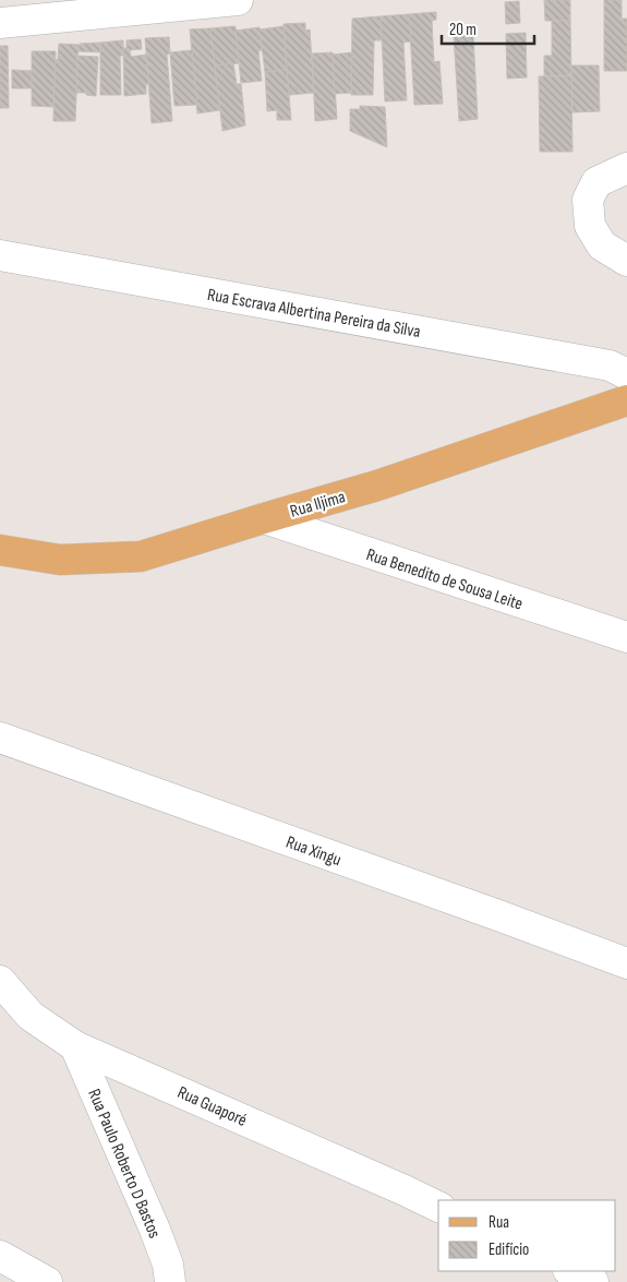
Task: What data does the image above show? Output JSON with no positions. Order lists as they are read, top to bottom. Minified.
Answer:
{"streets":{"main road":["Rua Iljima"],"street":["Rua Escrava Albertina Pereira da Silva","Rua Benedito de Sousa Leite","Rua Xingu","Rua Guaporé","Rua Paulo Roberto D Bastos"]},"crossings":[["Rua Iljima","Rua Benedito de Sousa Leite"],["Rua Guaporé","Rua Paulo Roberto D Bastos"]],"legend":["Rua","Edifício"],"scale_bar":"20 m"}
